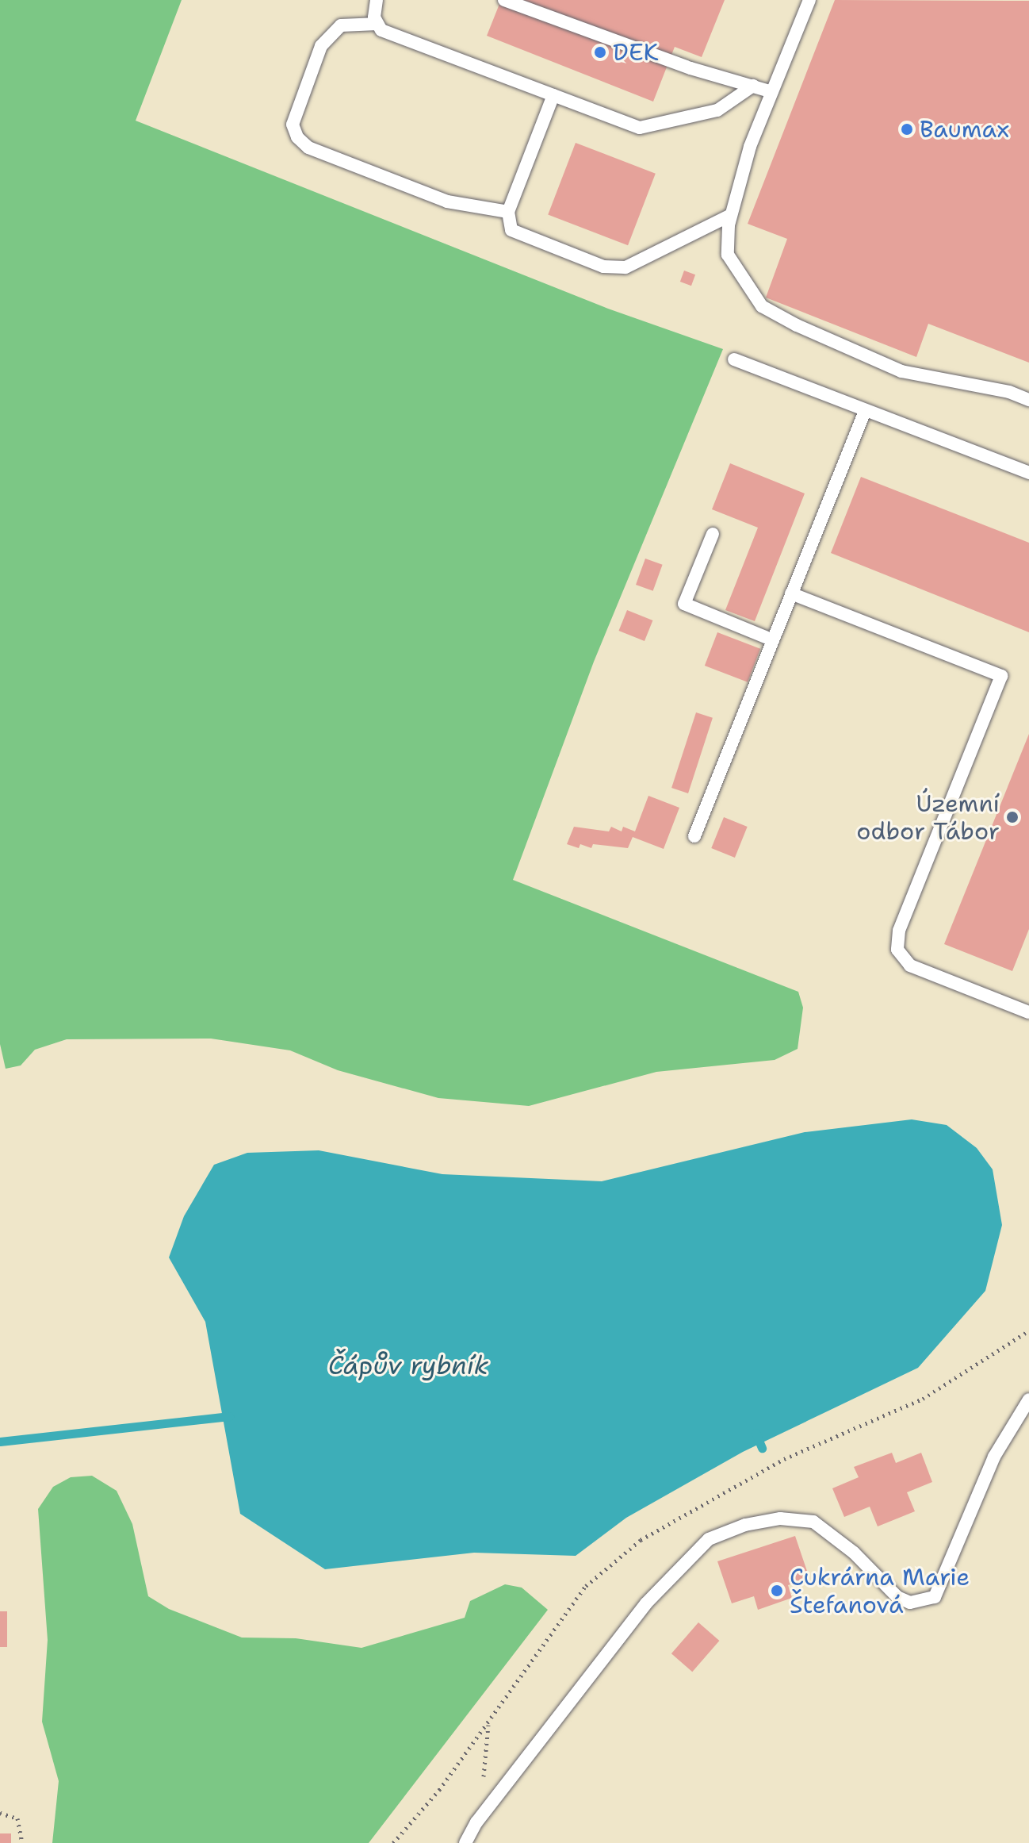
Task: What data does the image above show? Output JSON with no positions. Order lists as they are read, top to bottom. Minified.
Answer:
{"water":["Čápův rybník"],"places":["DEK","Baumax","Územní odbor Tábor","Cukrárna Marie Štefanová"]}
